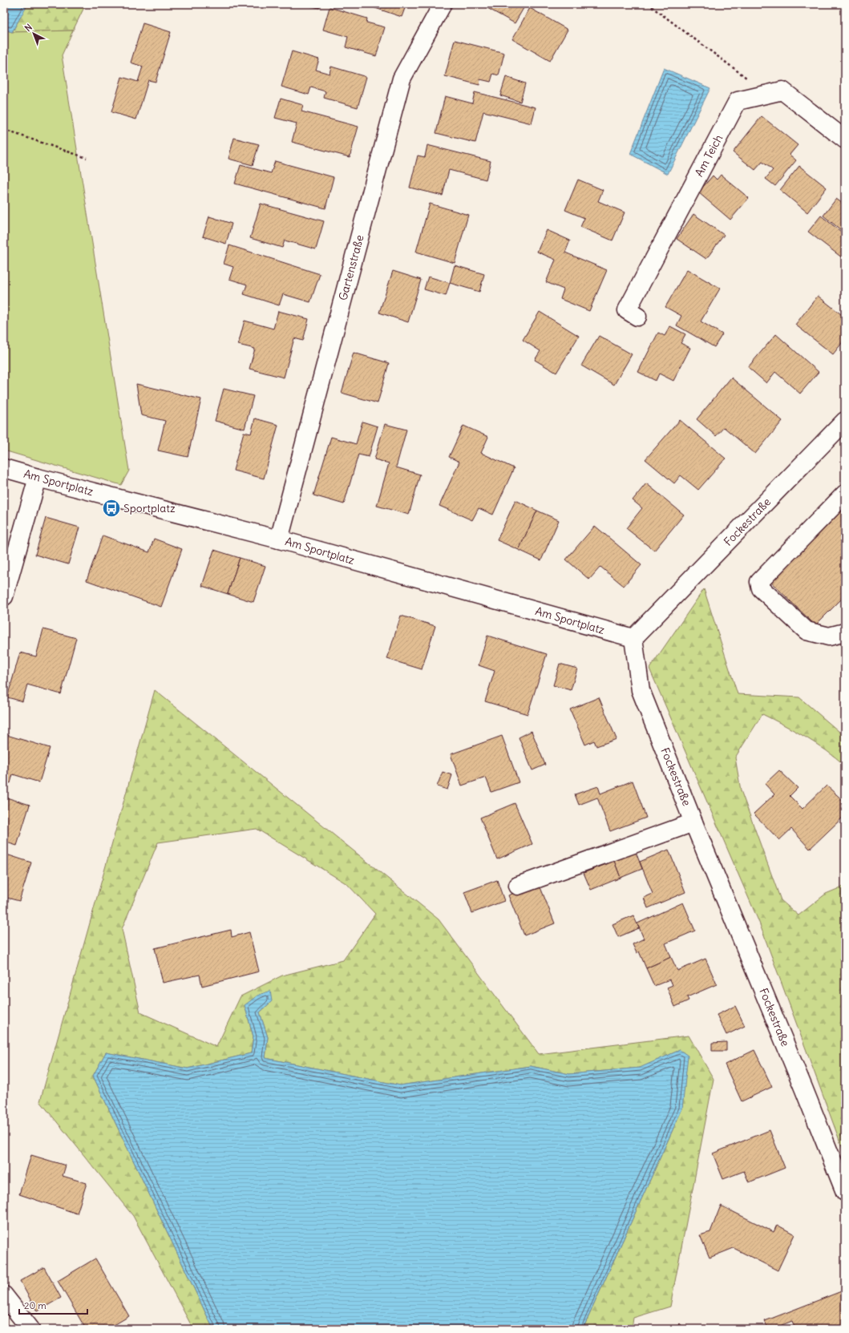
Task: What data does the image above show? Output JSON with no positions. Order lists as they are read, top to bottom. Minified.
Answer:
{"streets":{"street":["Am Teich","Gartenstraße","Am Sportplatz","Fockestraße"]},"crossings":[["Gartenstraße","Am Sportplatz"],["Am Sportplatz","Fockestraße"]],"places":{"bus stop":["Sportplatz"]},"scale_bar":"20 m","north":"top left"}
